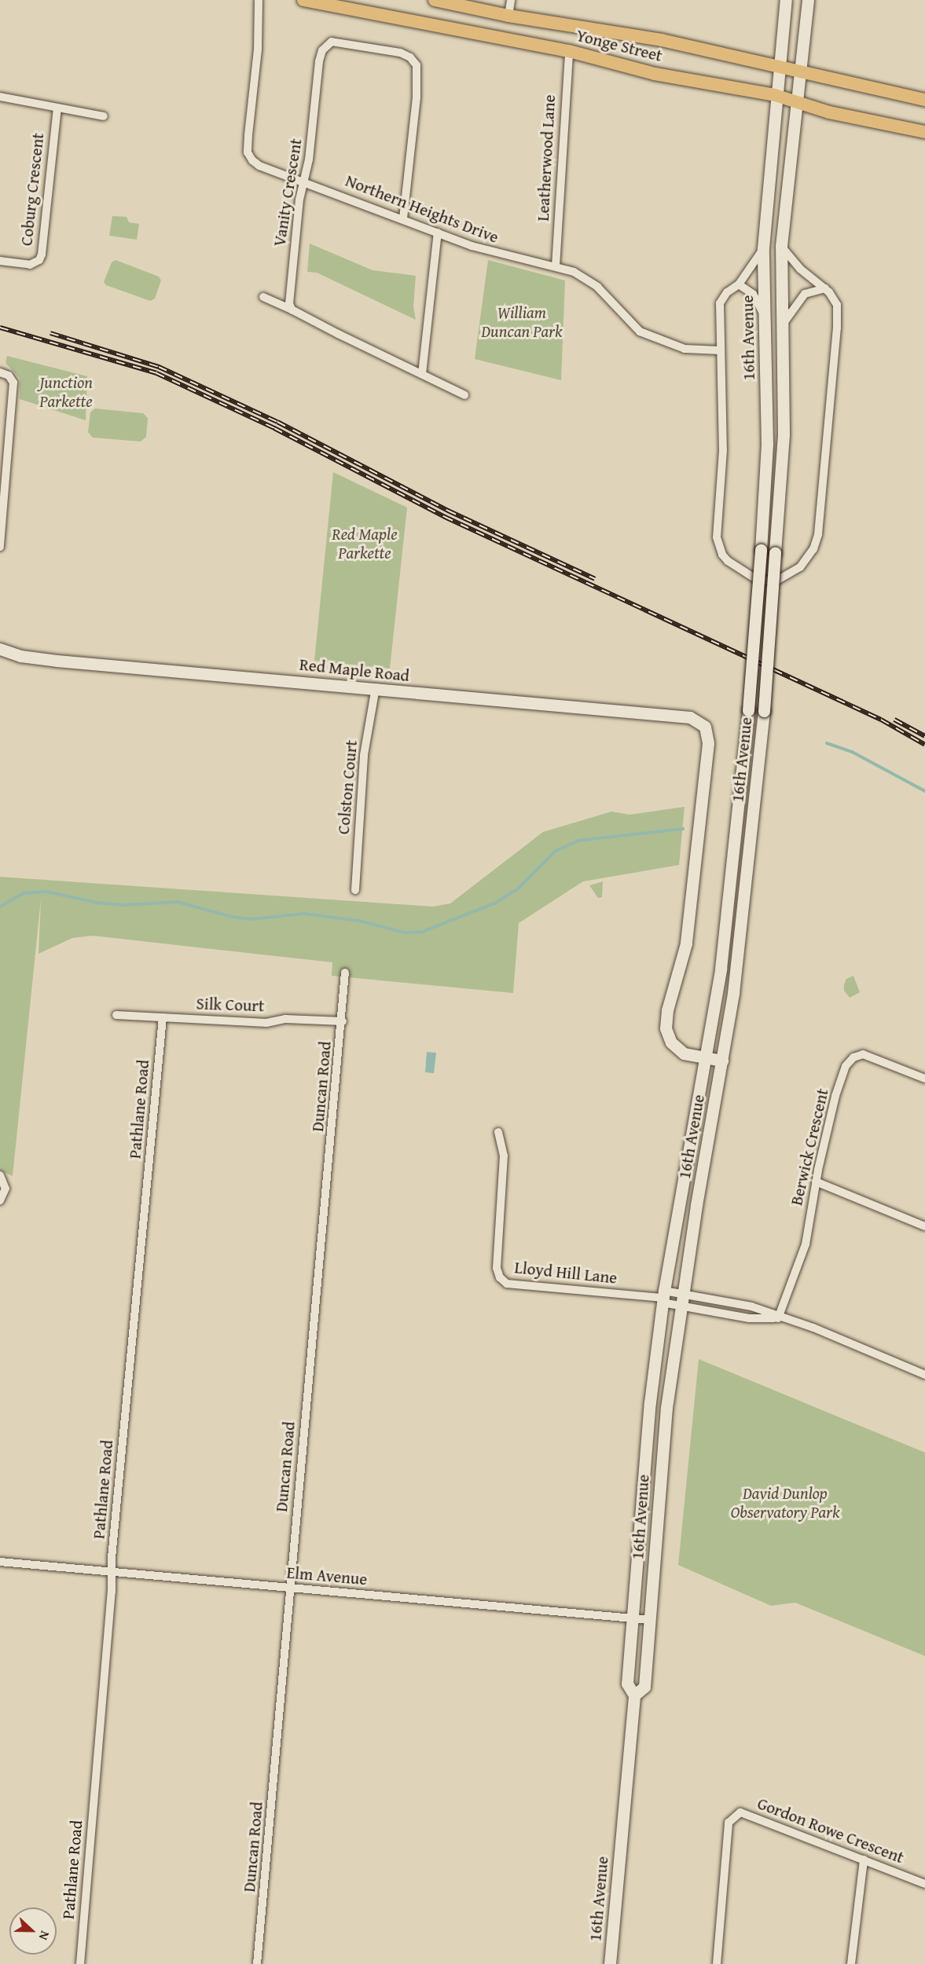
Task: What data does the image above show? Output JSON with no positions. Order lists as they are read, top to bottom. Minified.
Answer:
{"streets":{"main road":["Yonge Street","16th Avenue","Red Maple Road"],"street":["Leatherwood Lane","Coburg Crescent","Vanity Crescent","Northern Heights Drive","Colston Court","Silk Court","Duncan Road","Pathlane Road","Berwick Crescent","Lloyd Hill Lane","Elm Avenue","Gordon Rowe Crescent"]},"crossings":[["Yonge Street","Leatherwood Lane"],["Yonge Street","16th Avenue"],["Leatherwood Lane","Northern Heights Drive"],["Vanity Crescent","Northern Heights Drive"],["Northern Heights Drive","16th Avenue"],["16th Avenue","Red Maple Road"],["16th Avenue","Lloyd Hill Lane"],["16th Avenue","Elm Avenue"],["Red Maple Road","Colston Court"],["Silk Court","Duncan Road"],["Silk Court","Pathlane Road"],["Duncan Road","Elm Avenue"],["Pathlane Road","Elm Avenue"]],"parks":["William Duncan Park","Junction Parkette","Red Maple Parkette","David Dunlop Observatory Park"],"north":"right"}
